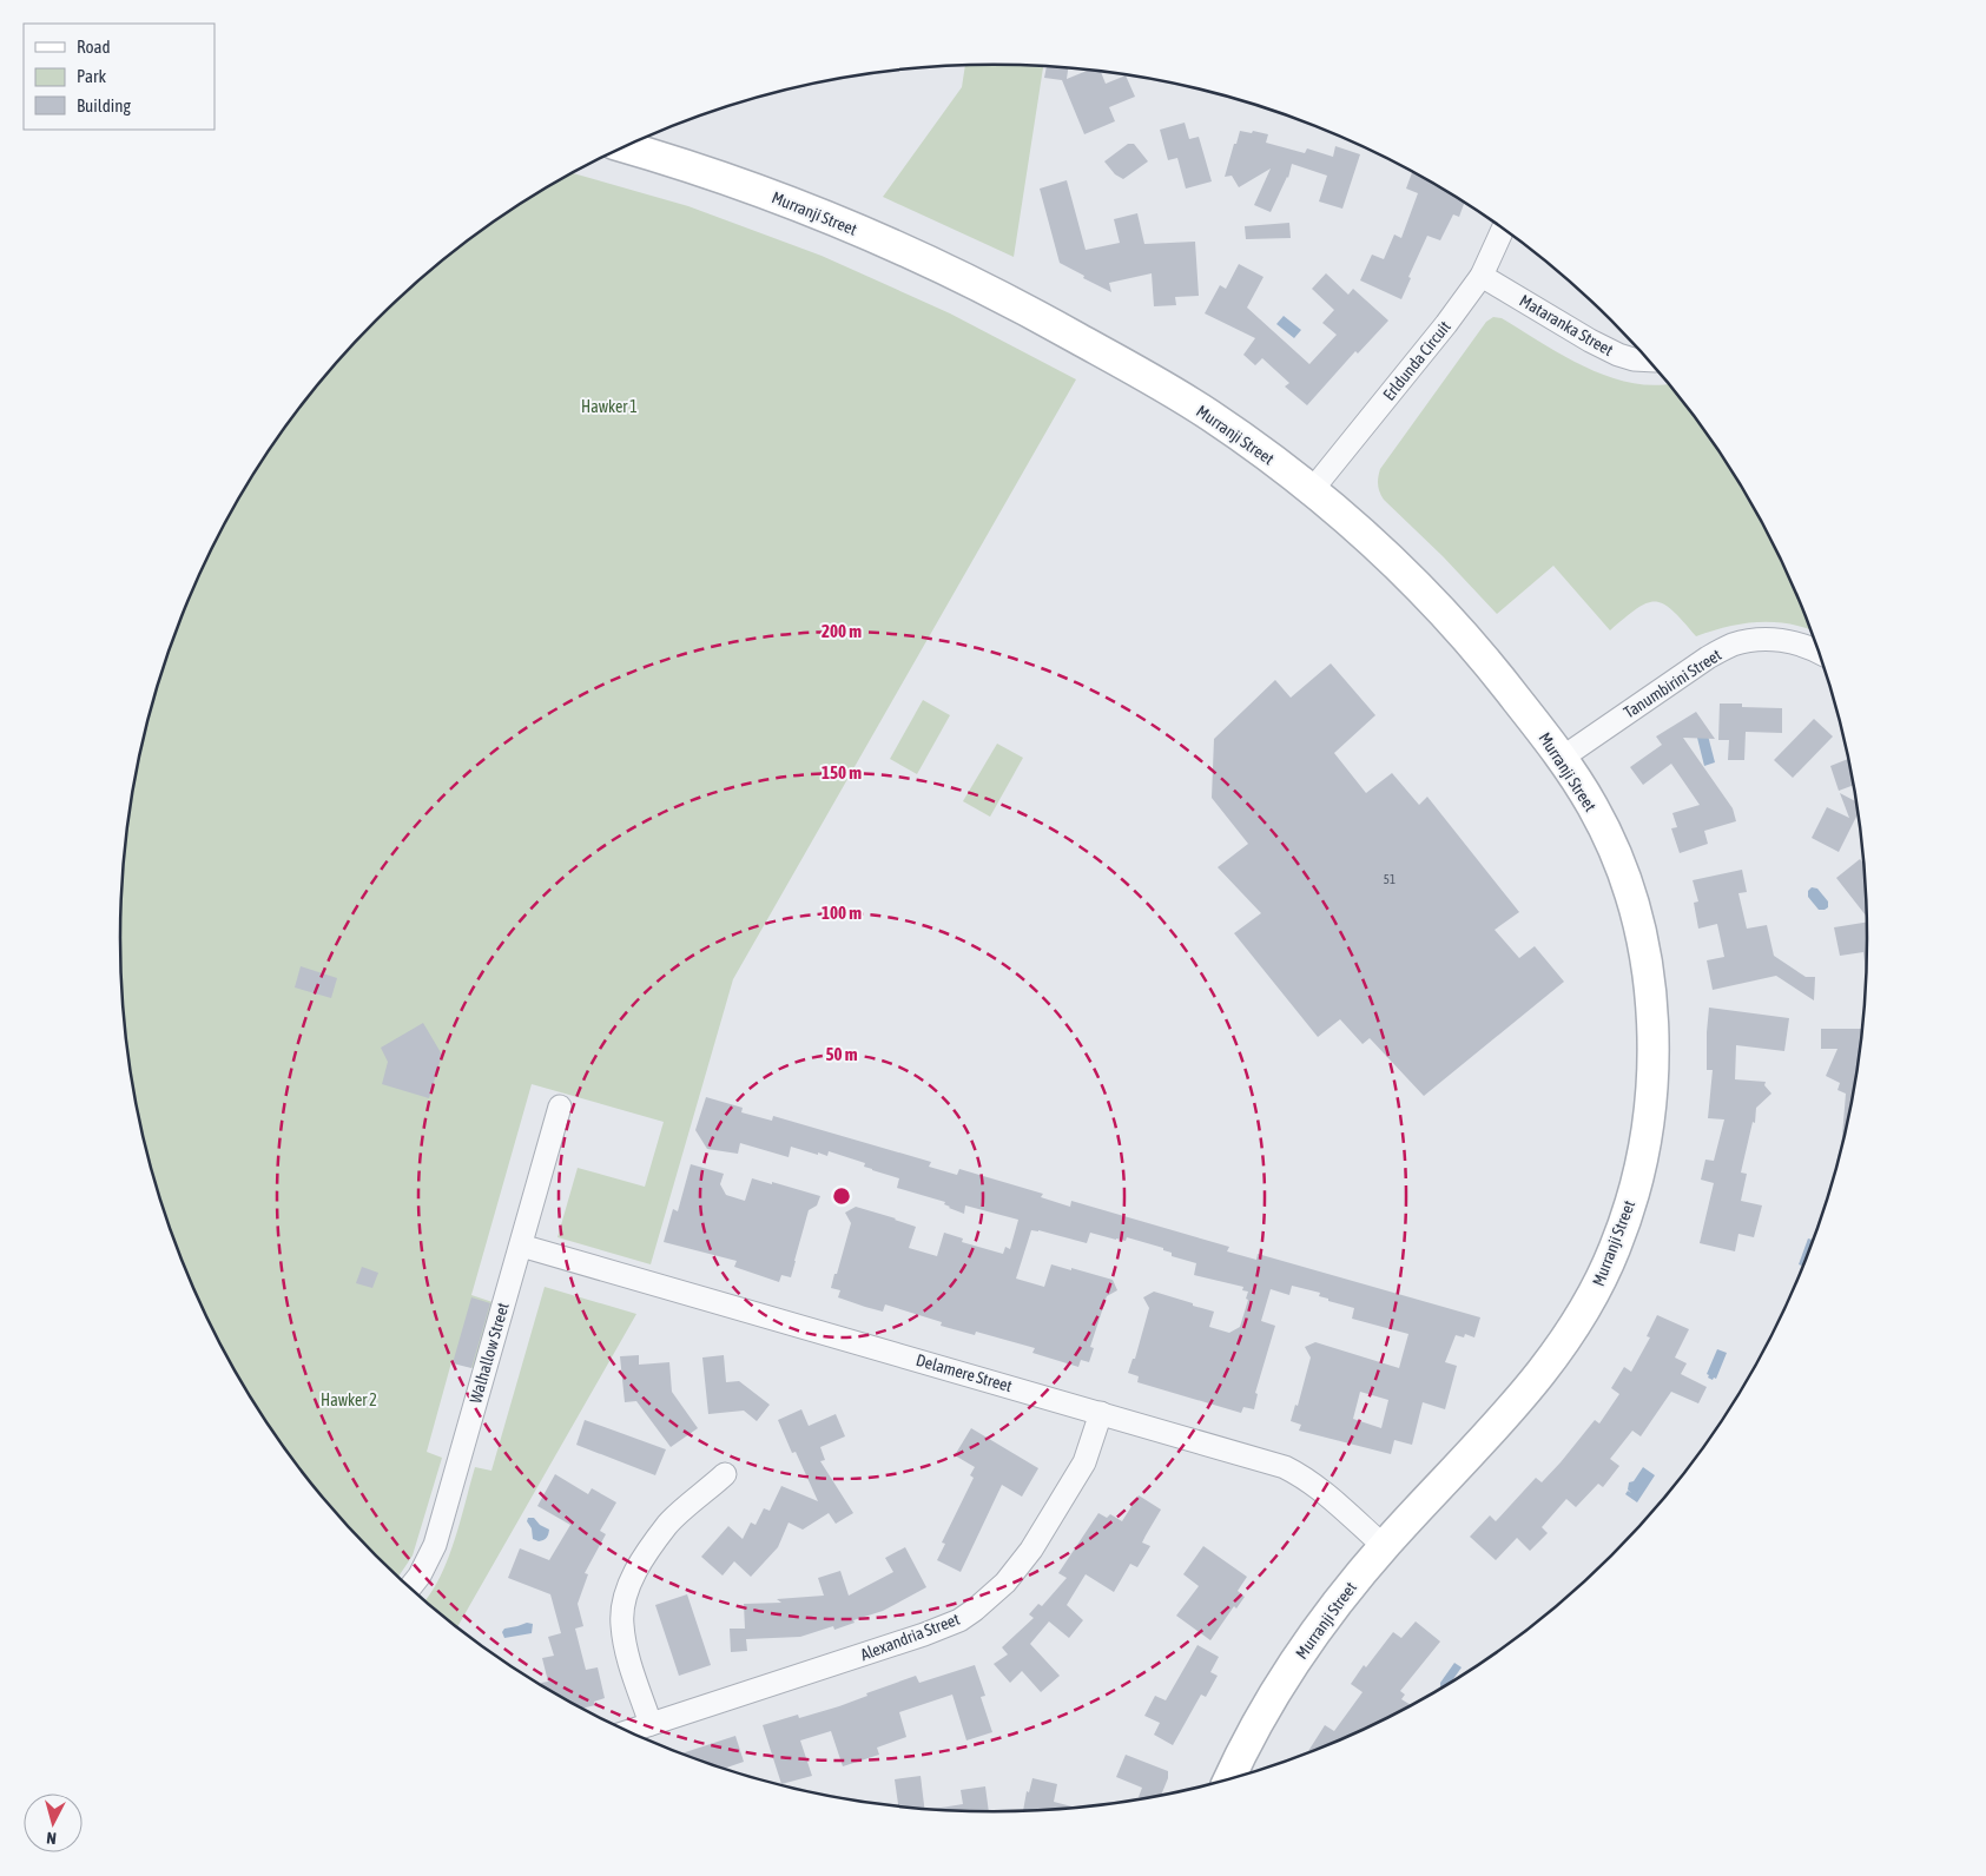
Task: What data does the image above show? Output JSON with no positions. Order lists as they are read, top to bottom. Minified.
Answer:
{"streets":{"street":["Murranji Street","Mataranka Street","Erldunda Circuit","Tanumbirini Street","Walhallow Street","Delamere Street","Alexandria Street"]},"crossings":[["Murranji Street","Erldunda Circuit"],["Murranji Street","Tanumbirini Street"],["Murranji Street","Delamere Street"],["Mataranka Street","Erldunda Circuit"],["Walhallow Street","Delamere Street"],["Delamere Street","Alexandria Street"]],"parks":["Hawker 1","Hawker 2"],"house_numbers":["51"],"legend":["Road","Park","Building"],"north":"bottom","rings":["200 m","150 m","100 m","50 m"]}
